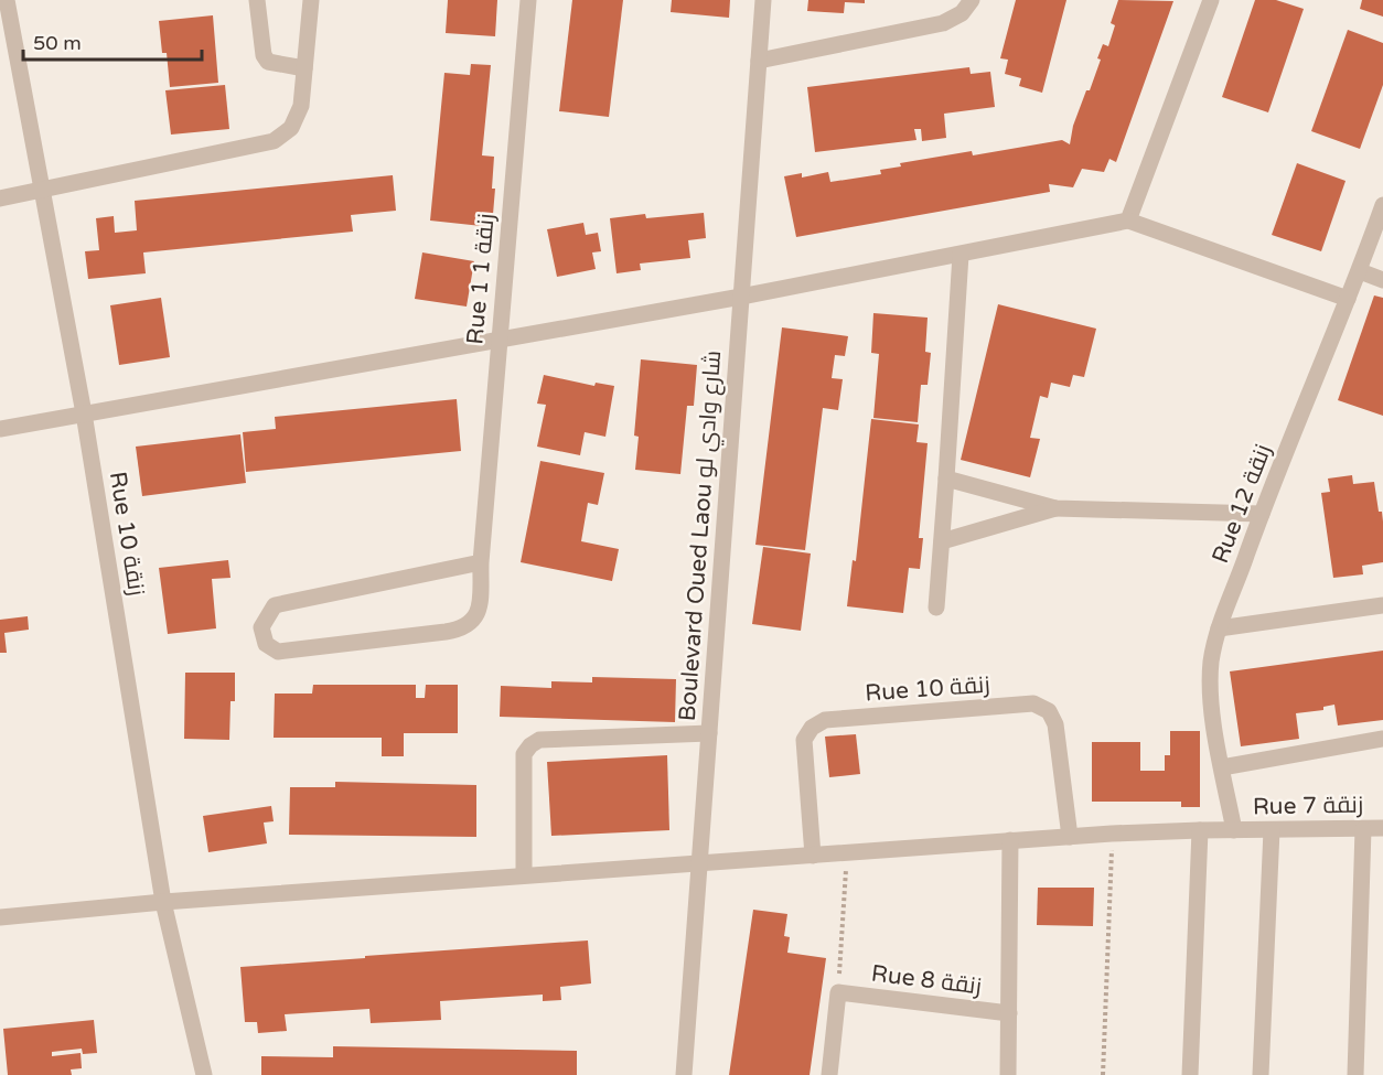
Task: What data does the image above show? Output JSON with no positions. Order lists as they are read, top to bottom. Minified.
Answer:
{"streets":{"street":["Rue 1 زنقة 1","Rue 12 زنقة","Rue 10 زنقة","Boulevard Oued Laou شارع وادي لو","Rue 7 زنقة","Rue 8 زنقة"]},"crossings":[["Rue 12 زنقة","Rue 7 زنقة"],["Rue 10 زنقة","Rue 7 زنقة"],["Boulevard Oued Laou شارع وادي لو","Rue 7 زنقة"]],"scale_bar":"50 m"}
